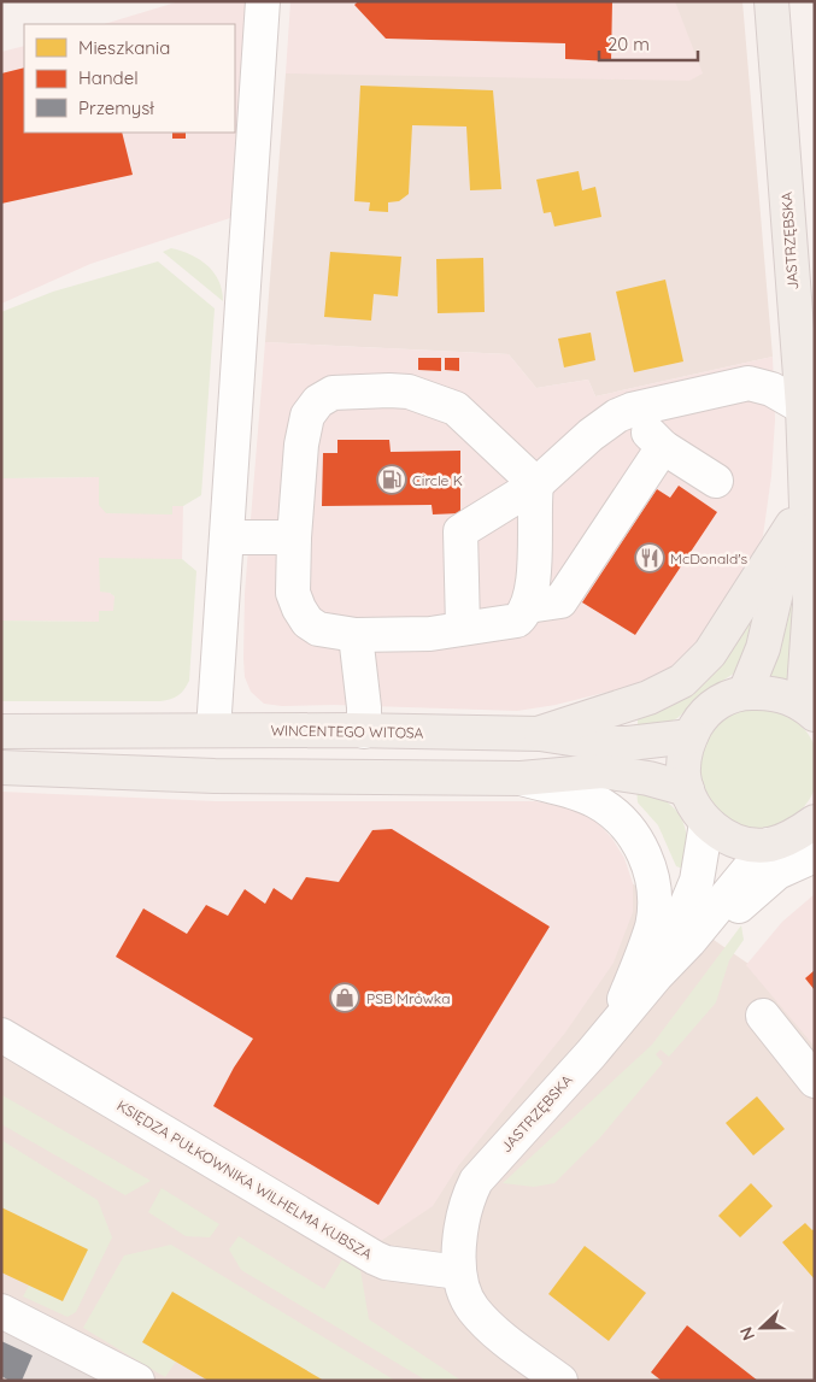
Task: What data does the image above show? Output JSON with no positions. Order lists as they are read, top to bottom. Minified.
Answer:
{"streets":{"main road":["JASTRZĘBSKA","WINCENTEGO WITOSA"],"street":["KSIĘDZA PUŁKOWNIKA WILHELMA KUBSZA"]},"crossings":[["JASTRZĘBSKA","KSIĘDZA PUŁKOWNIKA WILHELMA KUBSZA"]],"places":{"fuel station":["Circle K"],"restaurant":["McDonald's"],"shop":["PSB Mrówka"]},"legend":["Mieszkania","Handel","Przemysł"],"scale_bar":"20 m","north":"left"}
